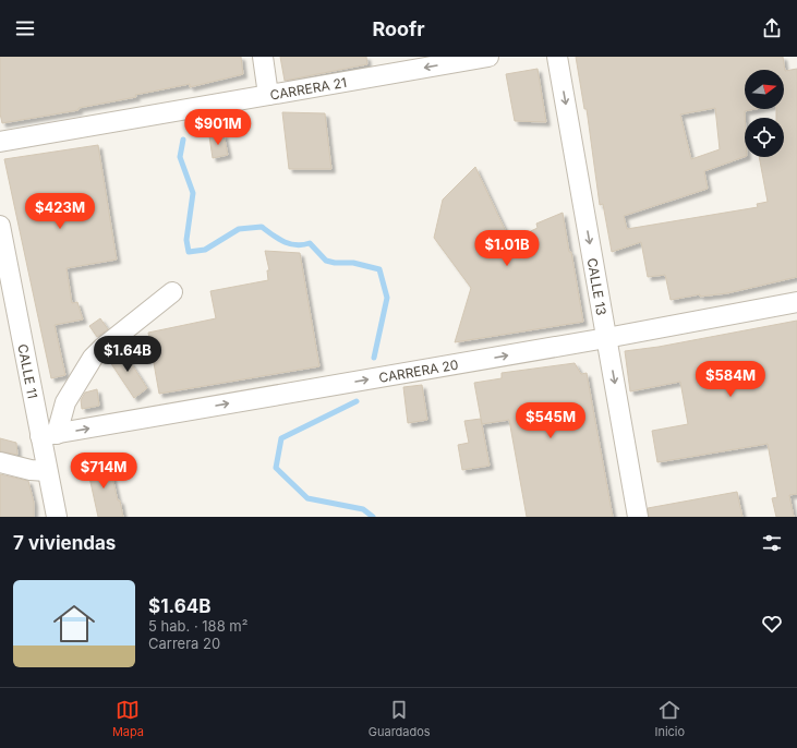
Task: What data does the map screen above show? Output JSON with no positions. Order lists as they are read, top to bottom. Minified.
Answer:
{"streets":{"street":["CARRERA 21","CALLE 13","CARRERA 20","CALLE 11"]},"crossings":[["CALLE 13","CARRERA 20"],["CARRERA 20","CALLE 11"]],"one_way":["CALLE 13","CARRERA 20"],"north":"right","page":{"header":"Roofr","price":["$901M","$423M","$1.01B","$1.64B","$584M","$545M","$714M"],"heading":"7 viviendas","list":[{"name":"$1.64B","note":"5 hab. · 188 m² · Carrera 20"}],"tabs":["Mapa","Guardados","Inicio"]}}
